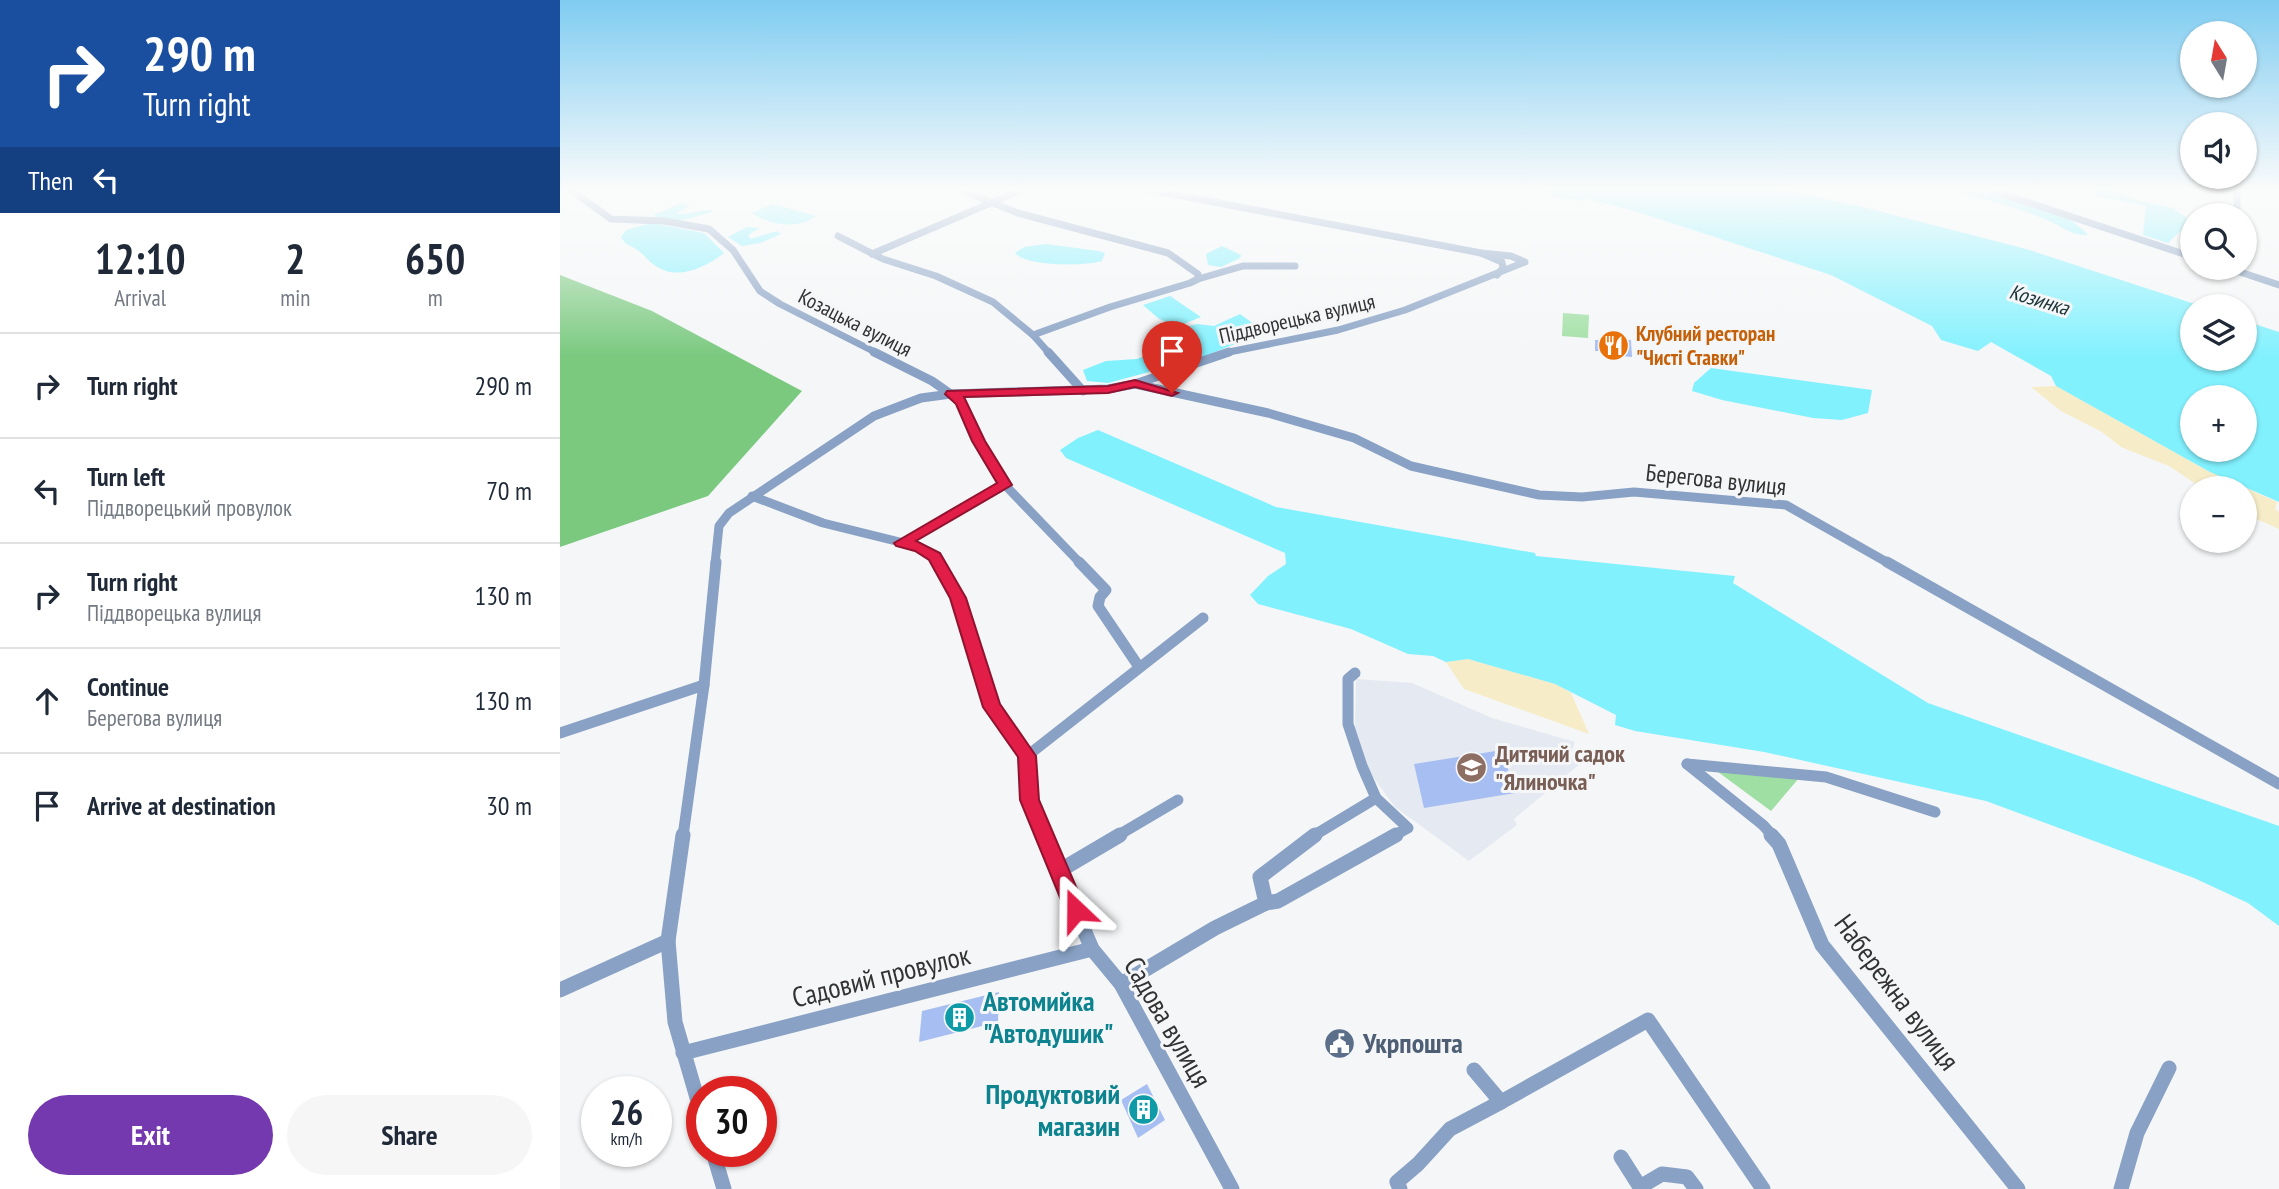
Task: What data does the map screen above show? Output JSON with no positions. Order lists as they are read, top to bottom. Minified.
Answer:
{"streets":{"street":["Піддворецька вулиця","Козацька вулиця","Берегова вулиця","Садовий провулок","Набережна вулиця","Садова вулиця"]},"crossings":[["Піддворецька вулиця","Козацька вулиця"],["Піддворецька вулиця","Берегова вулиця"],["Піддворецька вулиця","Садовий провулок"],["Садовий провулок","Садова вулиця"]],"water":["Козинка"],"places":{"restaurant":["Клубний ресторан \"Чисті Ставки\""],"school or university":["Дитячий садок \"Ялиночка\""],"building":["Автомийка \"Автодушик\"","Продуктовий магазин"],"public building":["Укрпошта"]},"north":"top","page":{"turn":["290 m","Turn right"],"map_buttons":["+","−"],"then":"Then","eta":["12:10","Arrival","2","min","650","m"],"list":[{"name":"Turn right","value":"290 m"},{"name":"Turn left","note":"Піддворецький провулок","value":"70 m"},{"name":"Turn right","note":"Піддворецька вулиця","value":"130 m"},{"name":"Continue","note":"Берегова вулиця","value":"130 m"},{"name":"Arrive at destination","value":"30 m"}],"speed":"26 km/h","limit":"30","buttons":["Exit","Share"]}}
